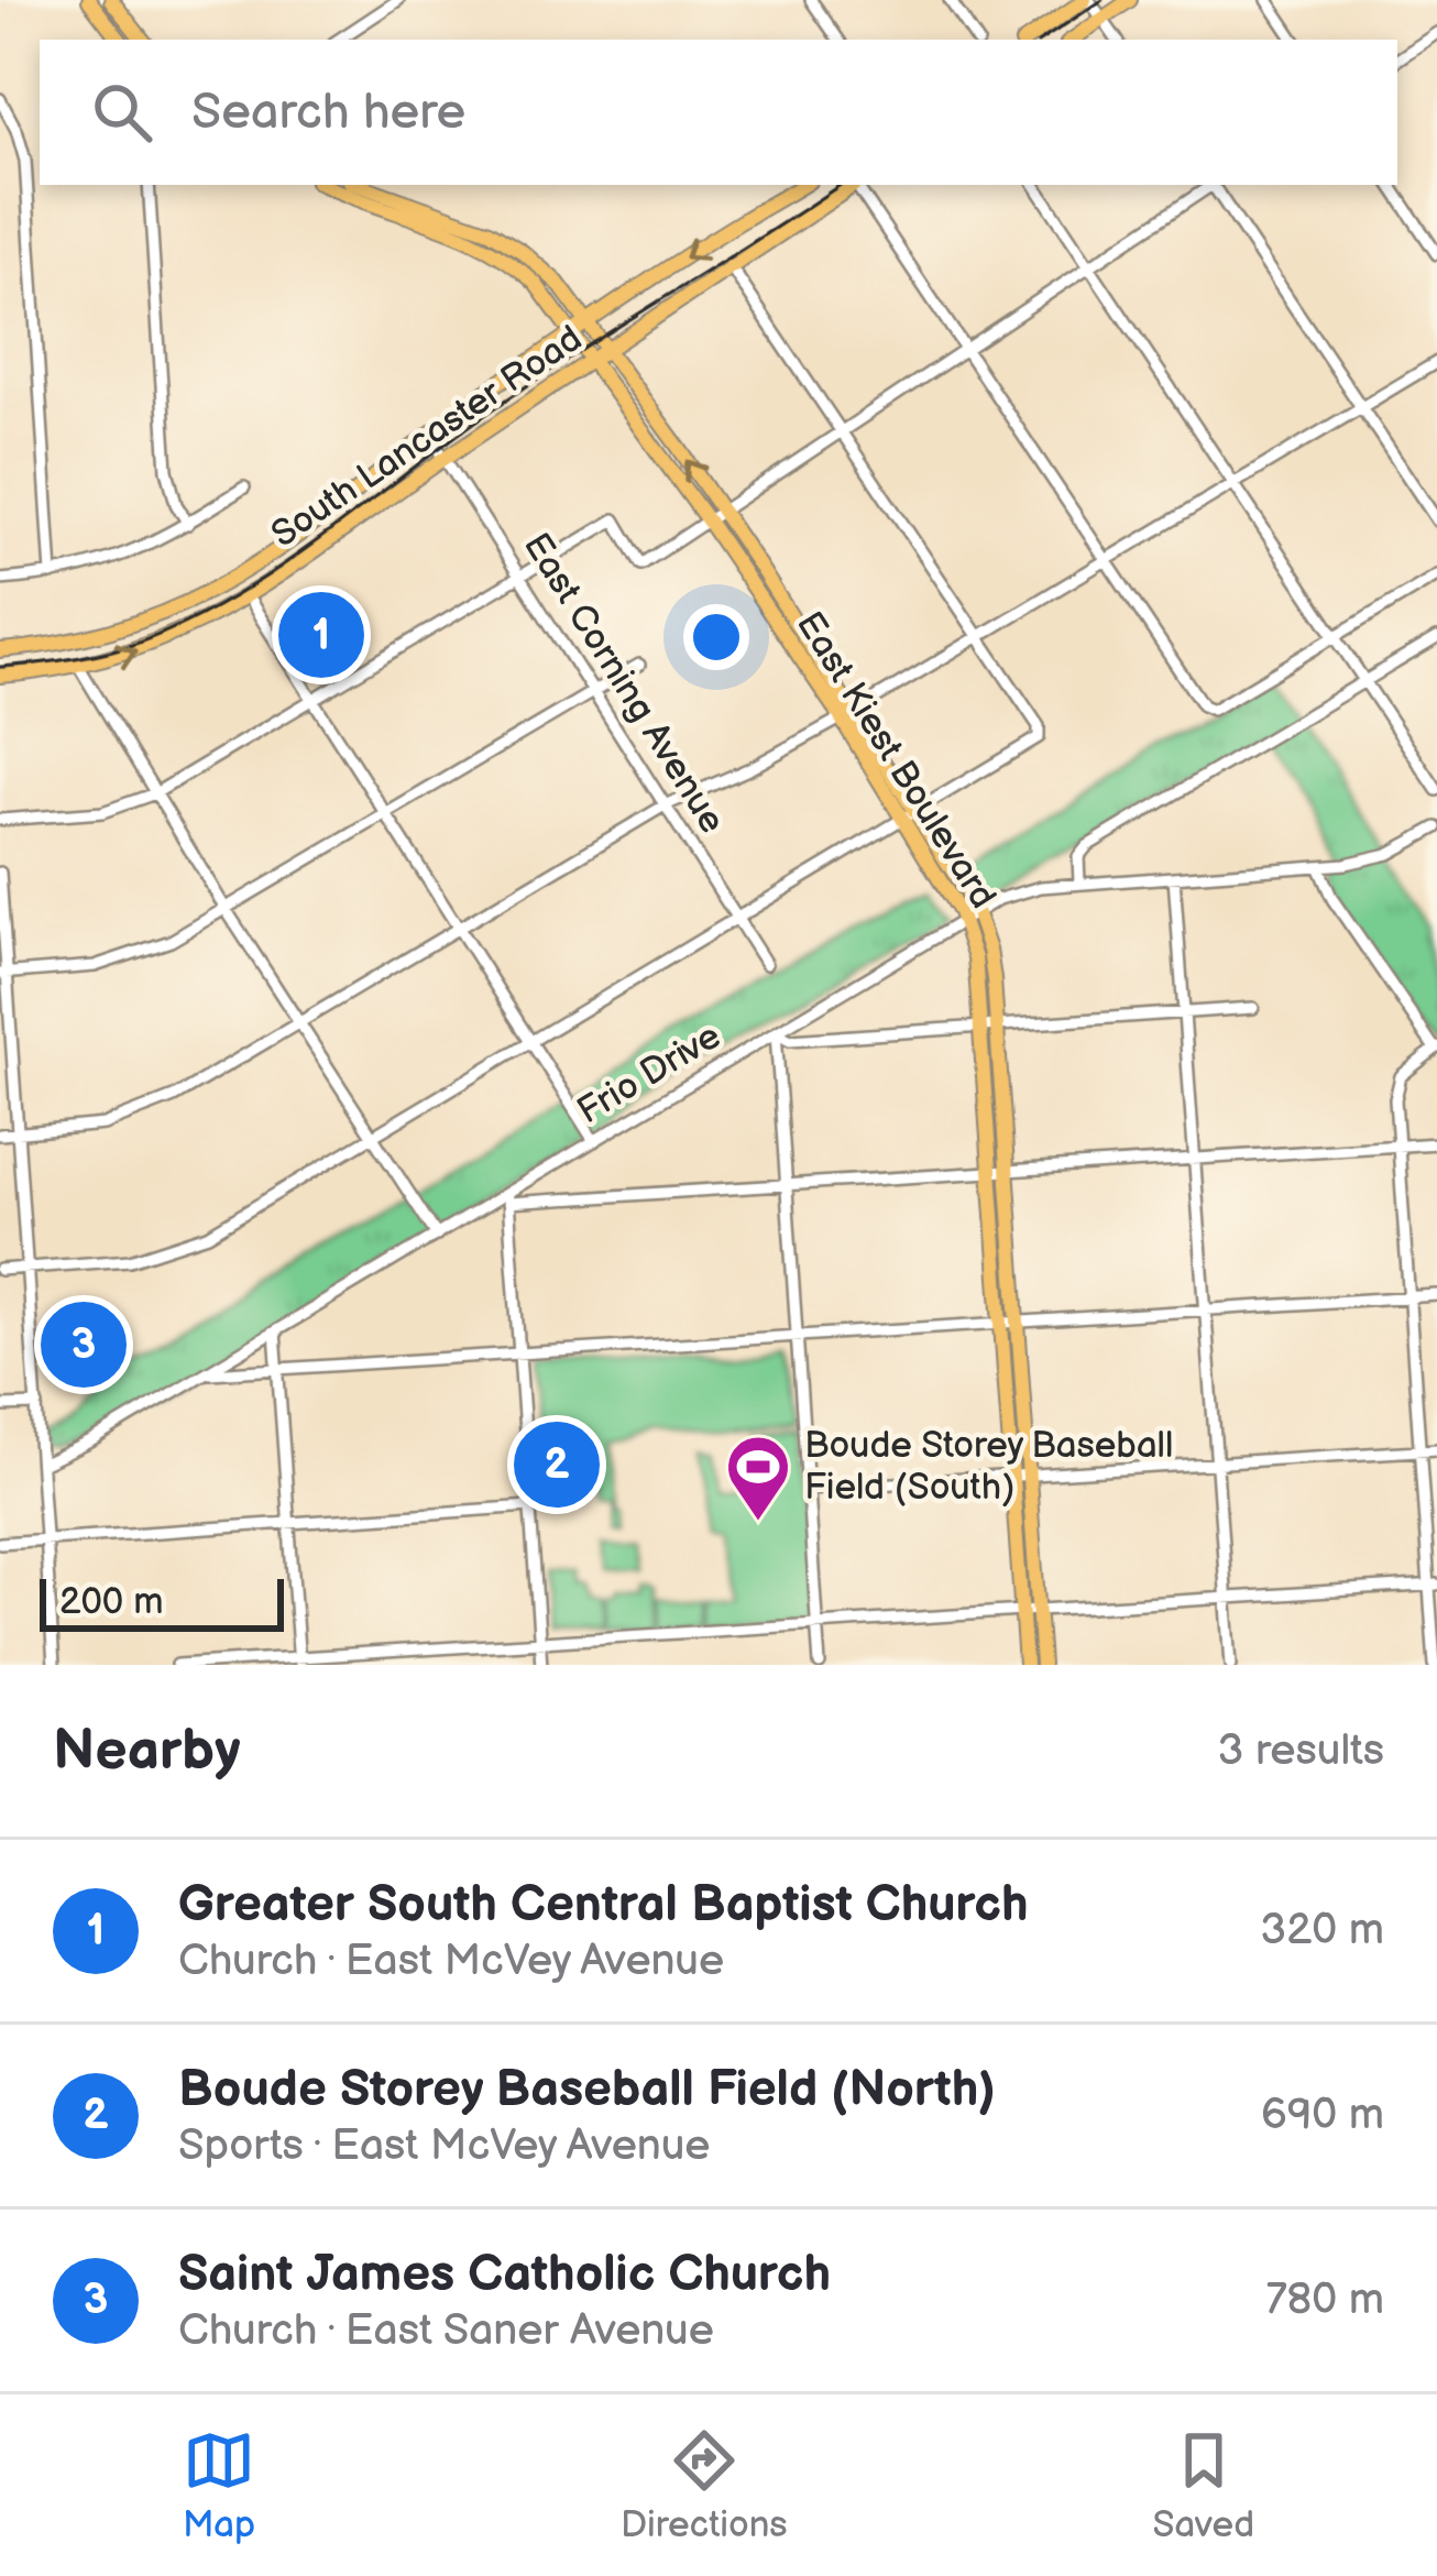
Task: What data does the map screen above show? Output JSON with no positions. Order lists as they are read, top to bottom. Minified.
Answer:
{"streets":{"main road":["South Lancaster Road","East Kiest Boulevard"],"street":["East Corning Avenue","Frio Drive"]},"crossings":[["South Lancaster Road","East Corning Avenue"],["South Lancaster Road","East Kiest Boulevard"],["East Kiest Boulevard","Frio Drive"]],"places":{"sports":["Boude Storey Baseball Field (South)"]},"scale_bar":"200 m","page":{"search":"Search here","pins":["1","3","2"],"scale":"200 m","heading":["Nearby","3 results"],"list":[{"mark":"1","name":"Greater South Central Baptist Church","note":"Church · East McVey Avenue","value":"320 m"},{"mark":"2","name":"Boude Storey Baseball Field (North)","note":"Sports · East McVey Avenue","value":"690 m"},{"mark":"3","name":"Saint James Catholic Church","note":"Church · East Saner Avenue","value":"780 m"}],"nav":["Map","Directions","Saved"]}}
